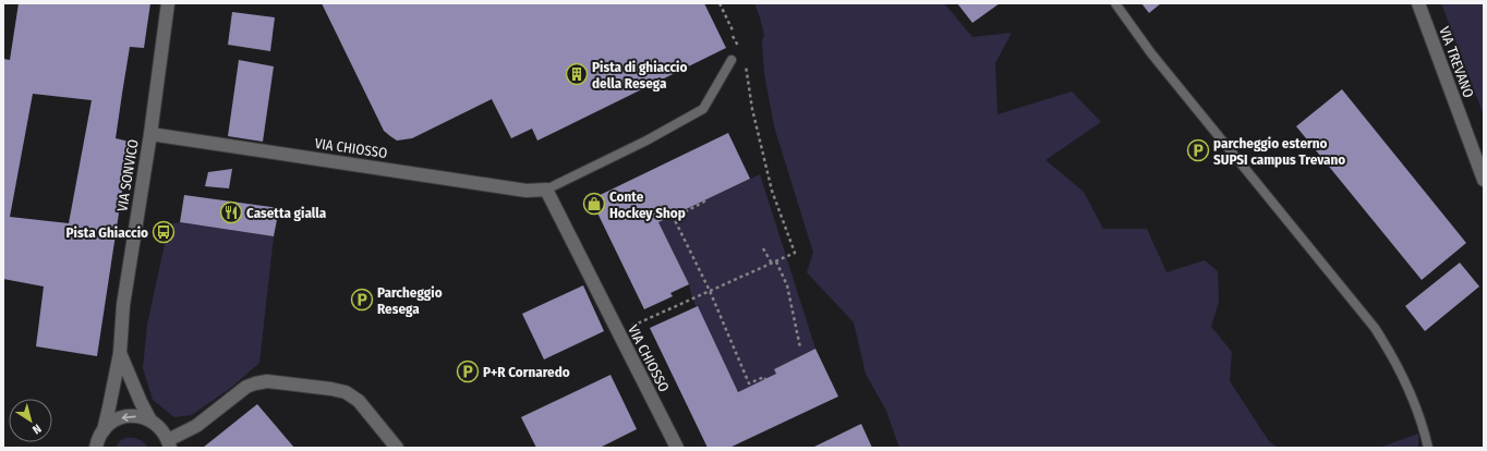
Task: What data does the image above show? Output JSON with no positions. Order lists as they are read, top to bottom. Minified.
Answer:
{"streets":{"street":["VIA TREVANO","VIA CHIOSSO","VIA SONVICO"]},"crossings":[["VIA CHIOSSO","VIA SONVICO"]],"places":{"building":["Pista di ghiaccio della Resega"],"parking":["parcheggio esterno SUPSI campus Trevano","Parcheggio Resega","P+R Cornaredo"],"shop":["Conte Hockey Shop"],"restaurant":["Casetta gialla"],"bus stop":["Pista Ghiaccio"]},"north":"bottom right"}
